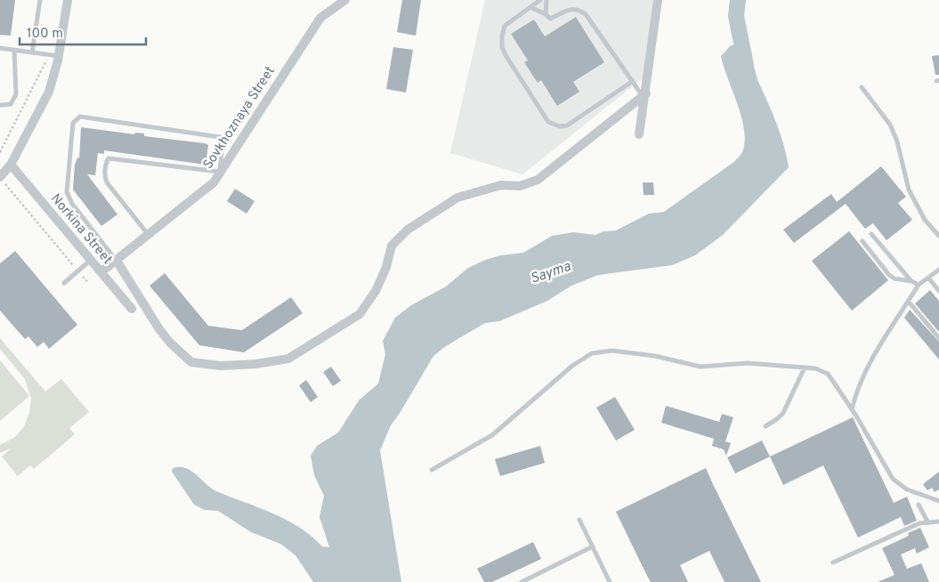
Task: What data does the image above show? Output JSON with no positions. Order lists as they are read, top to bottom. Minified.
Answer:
{"streets":{"street":["Sovkhoznaya Street","Norkina Street"]},"crossings":[["Sovkhoznaya Street","Norkina Street"]],"water":["Sayma"],"scale_bar":"100 m"}
